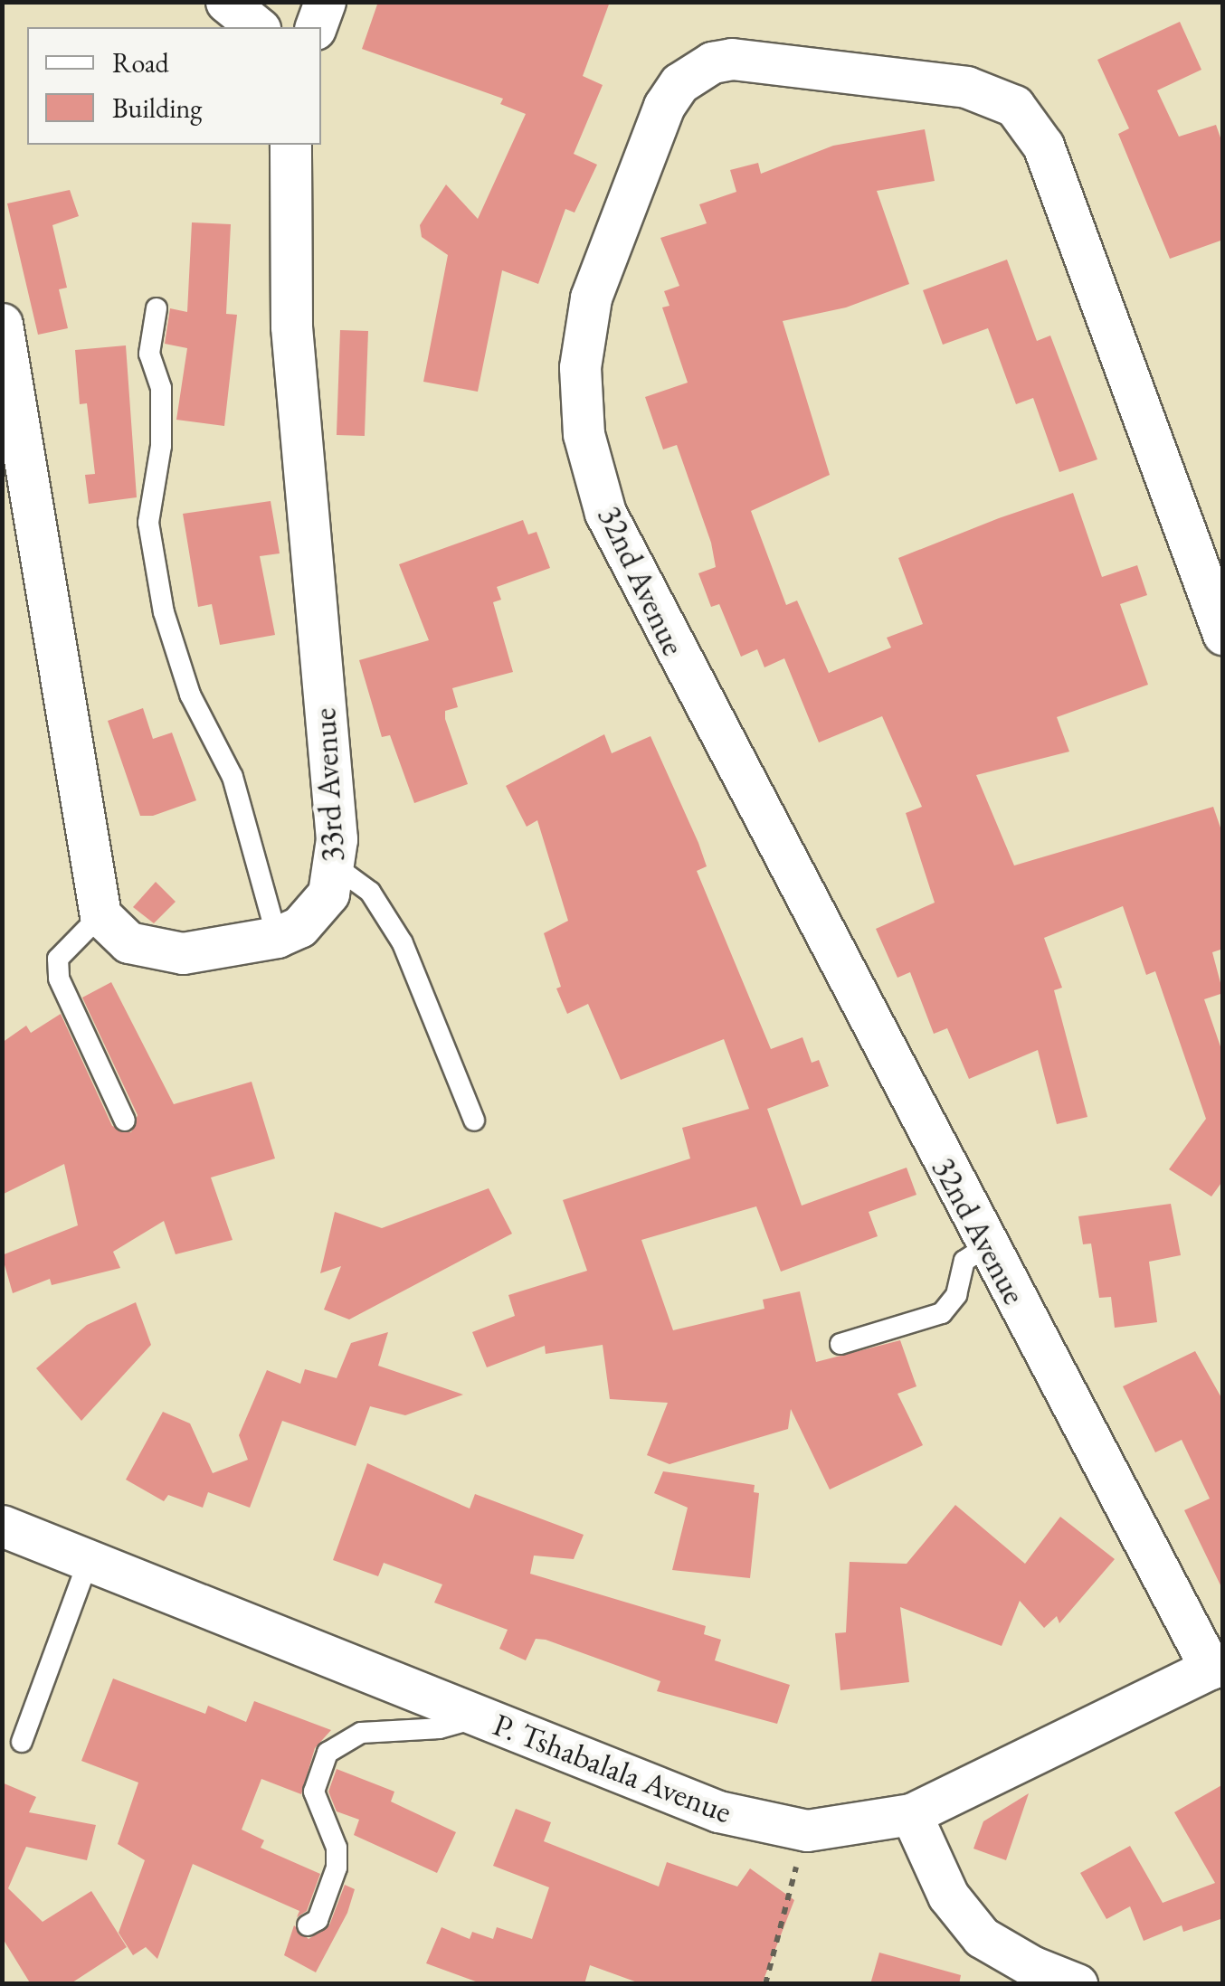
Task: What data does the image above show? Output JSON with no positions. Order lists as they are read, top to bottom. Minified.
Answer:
{"streets":{"street":["32nd Avenue","33rd Avenue","P. Tshabalala Avenue"]},"crossings":[["32nd Avenue","P. Tshabalala Avenue"]],"legend":["Road","Building"]}
